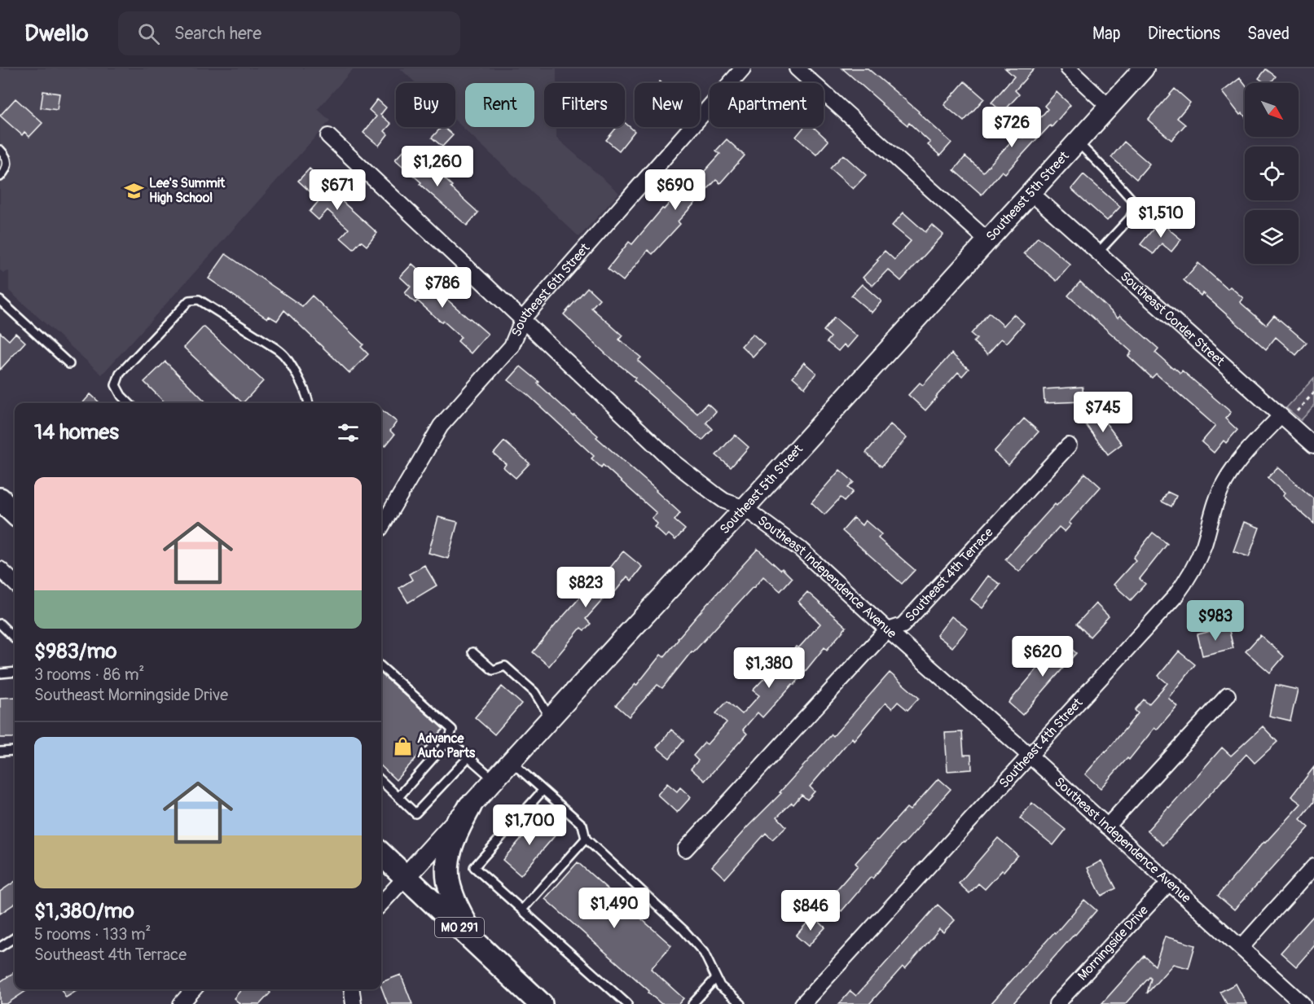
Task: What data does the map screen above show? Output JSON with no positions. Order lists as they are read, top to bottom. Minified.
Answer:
{"streets":{"main road":["MO 291"],"street":["Southeast 5th Street","Southeast 6th Street","Southeast Corder Street","Southeast 4th Terrace","Southeast Independence Avenue","Southeast 4th Street","Morningside Drive"]},"crossings":[["Southeast 5th Street","Southeast Corder Street"],["Southeast 5th Street","Southeast Independence Avenue"],["Southeast 5th Street","MO 291"],["Southeast 6th Street","Southeast Independence Avenue"],["Southeast Corder Street","Southeast 4th Street"],["Southeast 4th Terrace","Southeast Independence Avenue"],["Southeast Independence Avenue","Southeast 4th Street"],["Southeast Independence Avenue","Morningside Drive"]],"places":{"school or university":["Lee's Summit High School"],"shop":["Advance Auto Parts"]},"north":"bottom right","page":{"header":"Dwello","search":"Search here","nav":["Map","Directions","Saved"],"chip":["Buy","Rent","Filters","New","Apartment"],"price":["$726","$1,260","$671","$690","$1,510","$786","$745","$823","$983","$620","$1,380","$1,700","$1,490","$846"],"heading":"14 homes","list":[{"name":"$983/mo","note":"3 rooms · 86 m² · Southeast Morningside Drive"},{"name":"$1,380/mo","note":"5 rooms · 133 m² · Southeast 4th Terrace"}]}}
